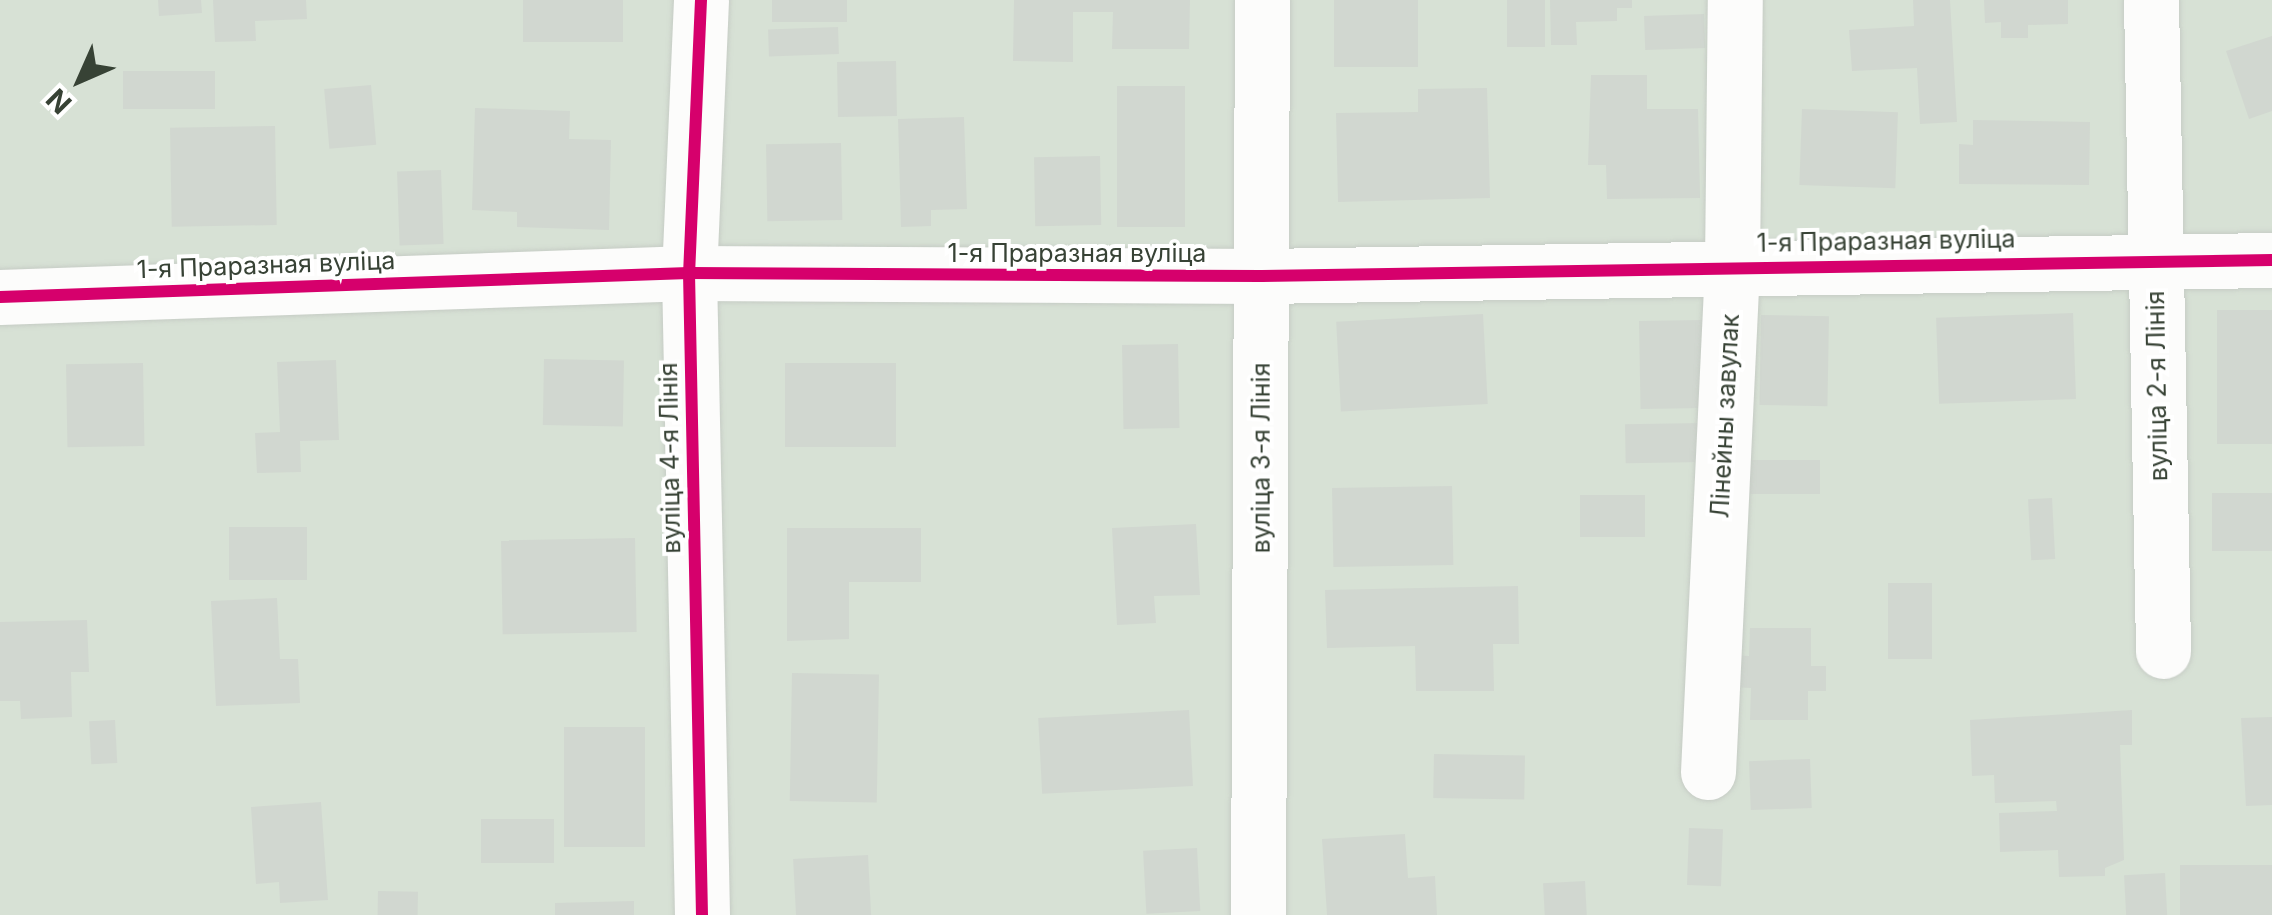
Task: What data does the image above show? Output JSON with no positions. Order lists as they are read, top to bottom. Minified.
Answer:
{"streets":{"street":["1-я Праразная вуліца","вуліца 2-я Лінія","Лінейны завулак","вуліца 4-я Лінія","вуліца 3-я Лінія"]},"crossings":[["1-я Праразная вуліца","вуліца 2-я Лінія"],["1-я Праразная вуліца","Лінейны завулак"],["1-я Праразная вуліца","вуліца 4-я Лінія"],["1-я Праразная вуліца","вуліца 3-я Лінія"]],"north":"bottom left"}
